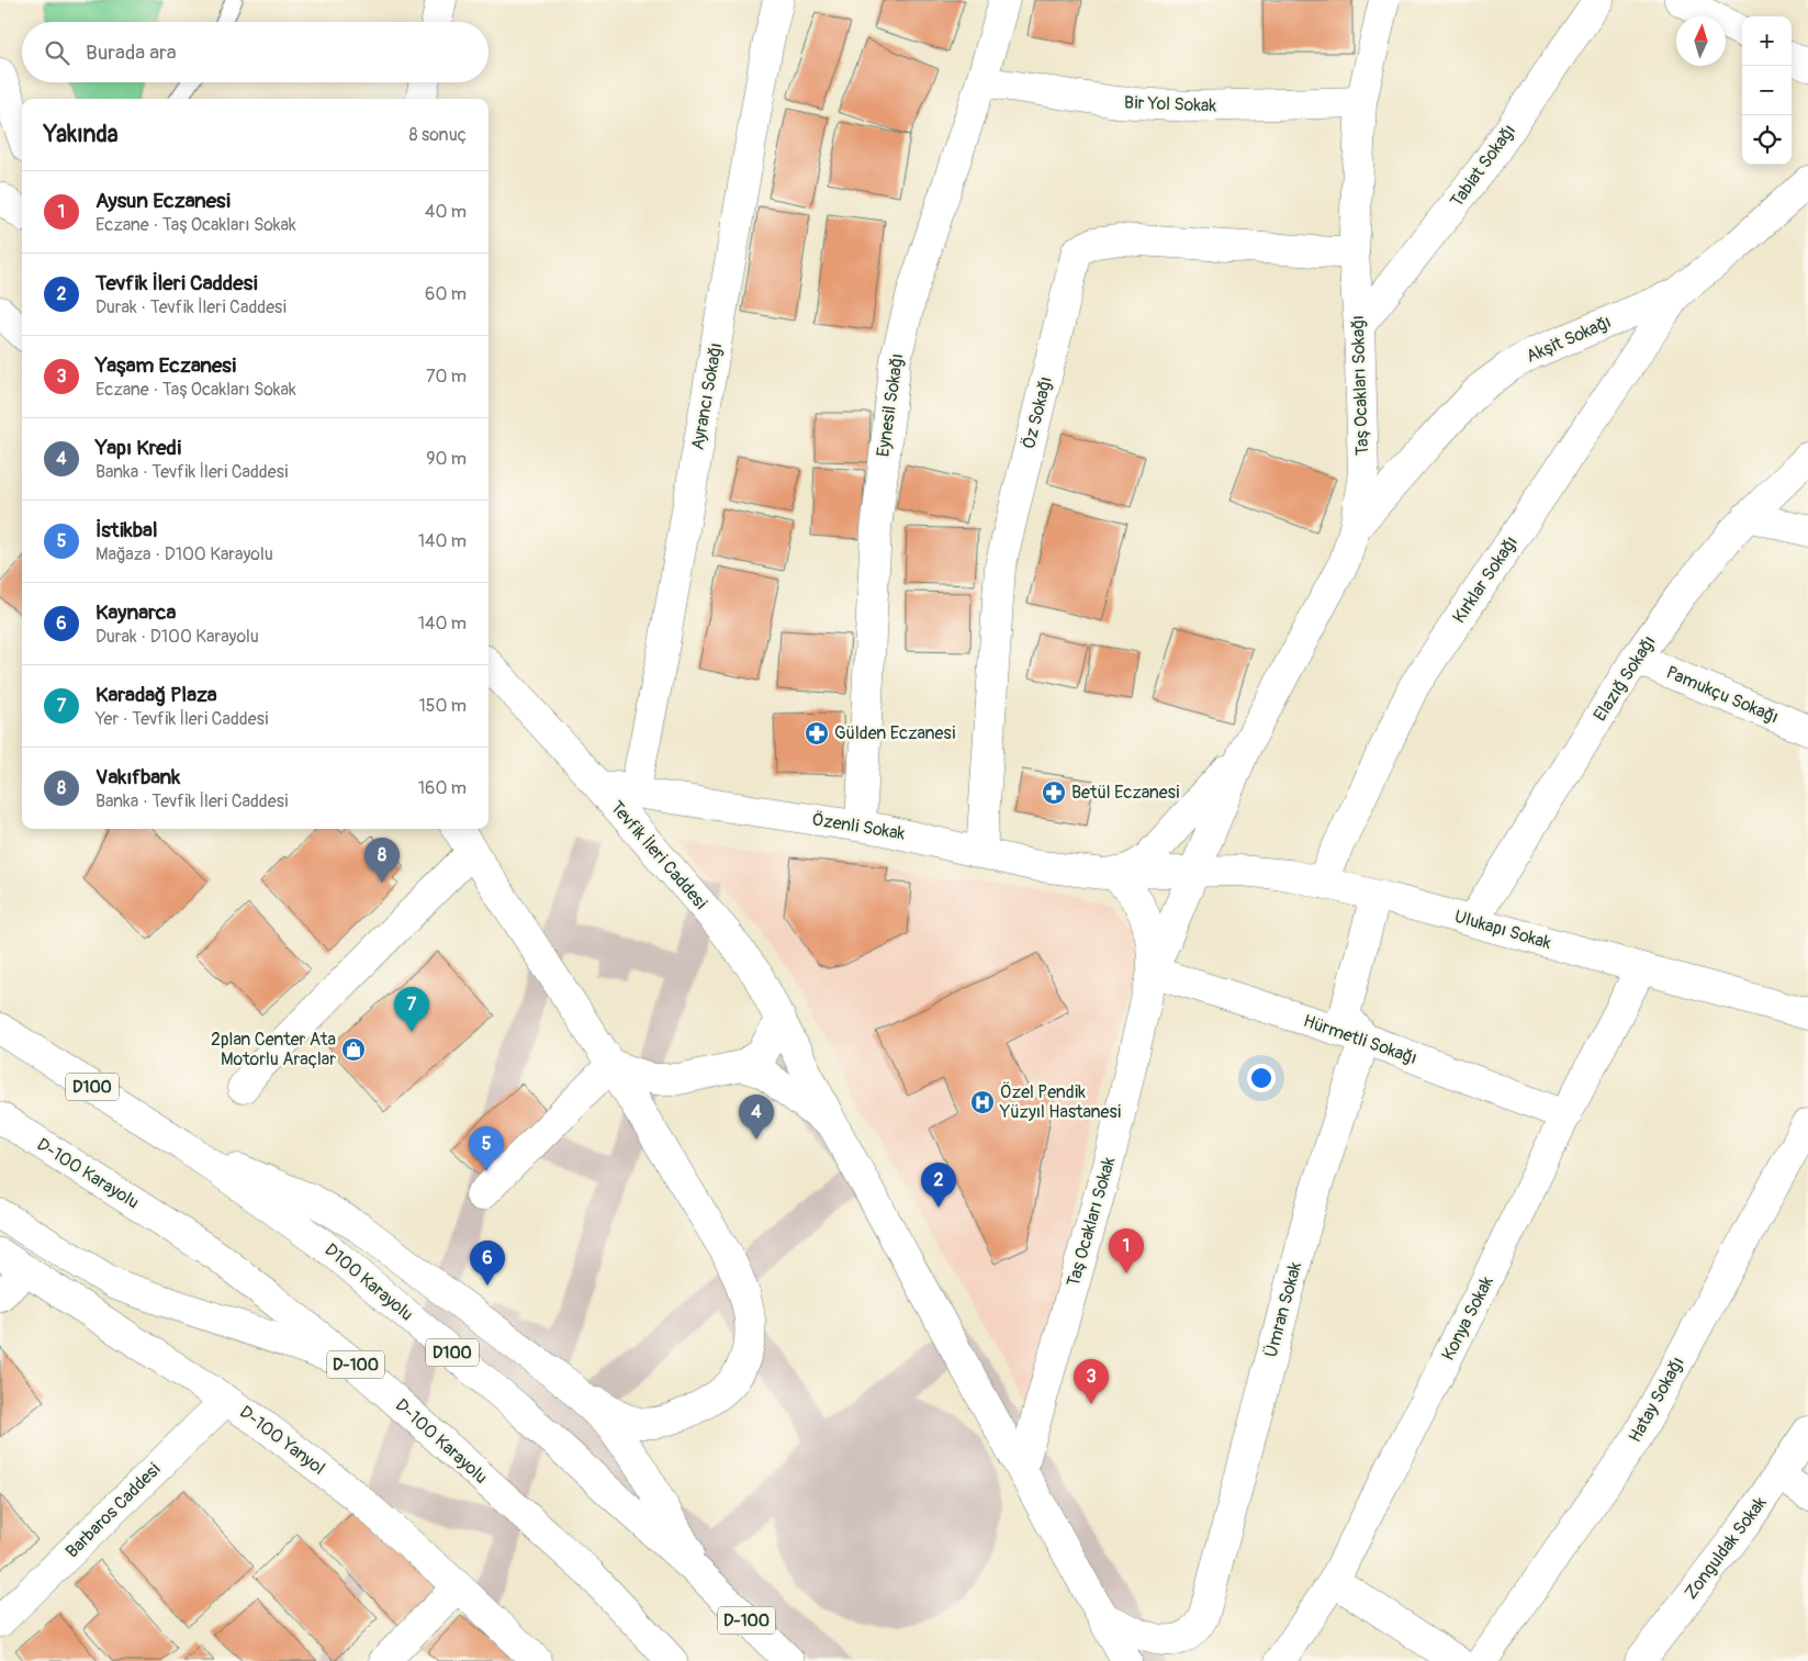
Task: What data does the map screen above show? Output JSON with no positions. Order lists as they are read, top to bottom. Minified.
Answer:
{"streets":{"main road":["Bir Yol Sokak","Tabiat Sokağı","Akşit Sokağı","Taş Ocakları Sokağı","Ayrancı Sokağı","Eynesil Sokağı","Öz Sokağı","Kırklar Sokağı","Elazığ Sokağı","Pamukçu Sokağı","Özenli Sokak","Tevfik İleri Caddesi","Ulukapı Sokak","Hürmetli Sokağı","D100","D-100 Karayolu","Taş Ocakları Sokak","D100 Karayolu","Ümran Sokak","Konya Sokak","D-100","Hatay Sokağı","D-100 Yanyol","Barbaros Caddesi","Zonguldak Sokak"]},"crossings":[["Bir Yol Sokak","Taş Ocakları Sokağı"],["Bir Yol Sokak","Eynesil Sokağı"],["Tabiat Sokağı","Taş Ocakları Sokağı"],["Akşit Sokağı","Taş Ocakları Sokağı"],["Akşit Sokağı","Kırklar Sokağı"],["Taş Ocakları Sokağı","Öz Sokağı"],["Ayrancı Sokağı","Özenli Sokak"],["Eynesil Sokağı","Özenli Sokak"],["Öz Sokağı","Özenli Sokak"],["Kırklar Sokağı","Ulukapı Sokak"],["Elazığ Sokağı","Pamukçu Sokağı"],["Elazığ Sokağı","Ulukapı Sokak"],["Özenli Sokak","Tevfik İleri Caddesi"],["Özenli Sokak","Ulukapı Sokak"],["Tevfik İleri Caddesi","Taş Ocakları Sokak"],["Ulukapı Sokak","Konya Sokak"],["Hürmetli Sokağı","Taş Ocakları Sokak"],["Hürmetli Sokağı","Ümran Sokak"],["Hürmetli Sokağı","Konya Sokak"],["D100 Karayolu","D-100"],["D-100 Yanyol","Barbaros Caddesi"]],"places":{"pharmacy":["Gülden Eczanesi","Betül Eczanesi"],"shop":["2plan Center Ata Motorlu Araçlar"],"hospital":["Özel Pendik Yüzyıl Hastanesi"]},"north":"top","page":{"map_buttons":["+","−"],"search":"Burada ara","heading":["Yakında","8 sonuç"],"list":[{"mark":"1","name":"Aysun Eczanesi","note":"Eczane · Taş Ocakları Sokak","value":"40 m"},{"mark":"2","name":"Tevfik İleri Caddesi","note":"Durak · Tevfik İleri Caddesi","value":"60 m"},{"mark":"3","name":"Yaşam Eczanesi","note":"Eczane · Taş Ocakları Sokak","value":"70 m"},{"mark":"4","name":"Yapı Kredi","note":"Banka · Tevfik İleri Caddesi","value":"90 m"},{"mark":"5","name":"İstikbal","note":"Mağaza · D100 Karayolu","value":"140 m"},{"mark":"6","name":"Kaynarca","note":"Durak · D100 Karayolu","value":"140 m"},{"mark":"7","name":"Karadağ Plaza","note":"Yer · Tevfik İleri Caddesi","value":"150 m"},{"mark":"8","name":"Vakıfbank","note":"Banka · Tevfik İleri Caddesi","value":"160 m"}],"pins":["8","7","4","5","2","1","6","3"]}}
